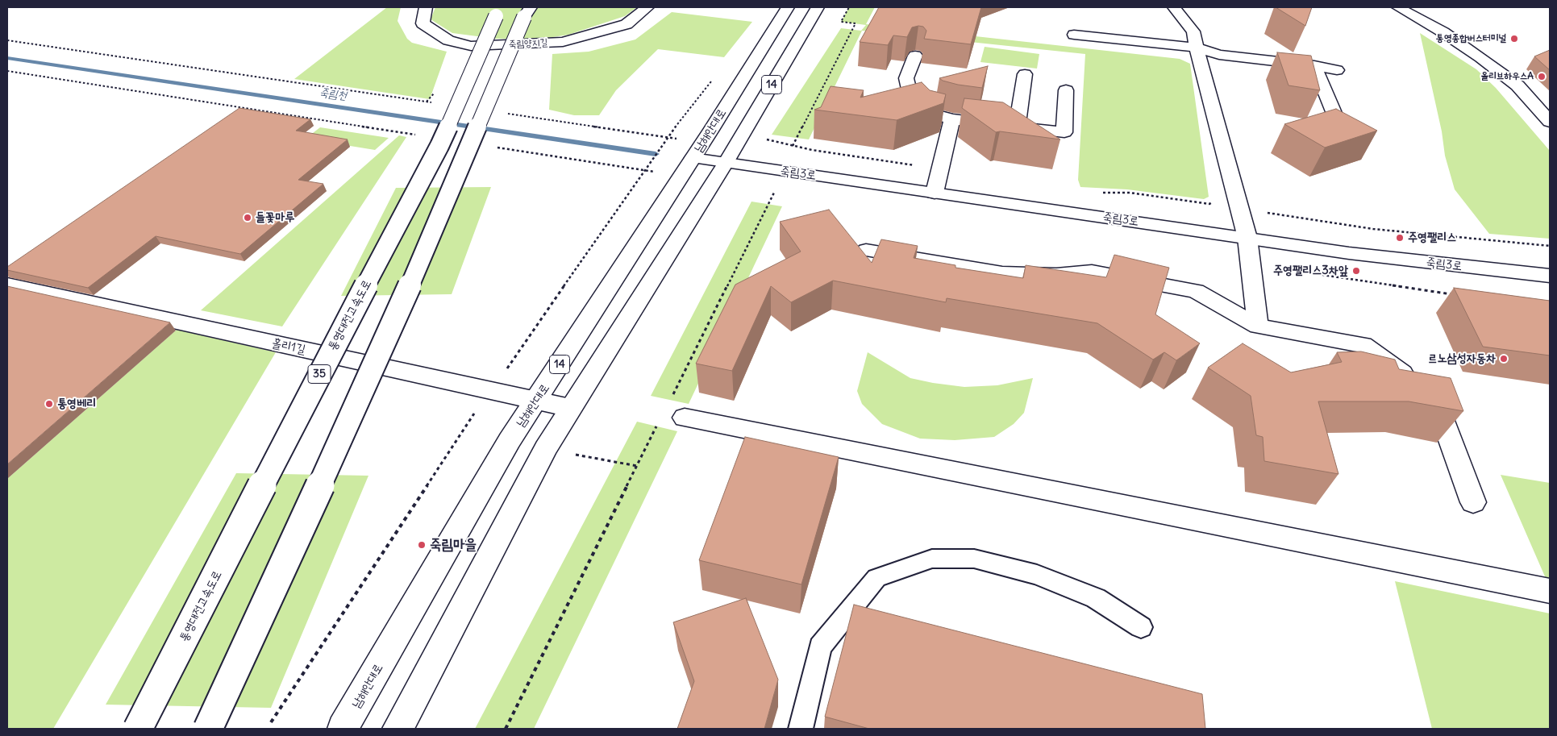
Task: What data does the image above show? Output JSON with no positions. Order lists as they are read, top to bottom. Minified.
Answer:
{"streets":{"main road":["죽림양지길","14","남해안대로","죽림3로","통영대전고속도로","홀리1길","35"]},"crossings":[["14","죽림3로"],["14","홀리1길"],["남해안대로","죽림3로"],["남해안대로","홀리1길"]],"water":["죽림천"],"places":["통영종합버스터미널","올리브하우스A","들꽃마루","주영팰리스","주영팰리스3차앞","르노삼성자동차","통영베리","죽림마을"]}
